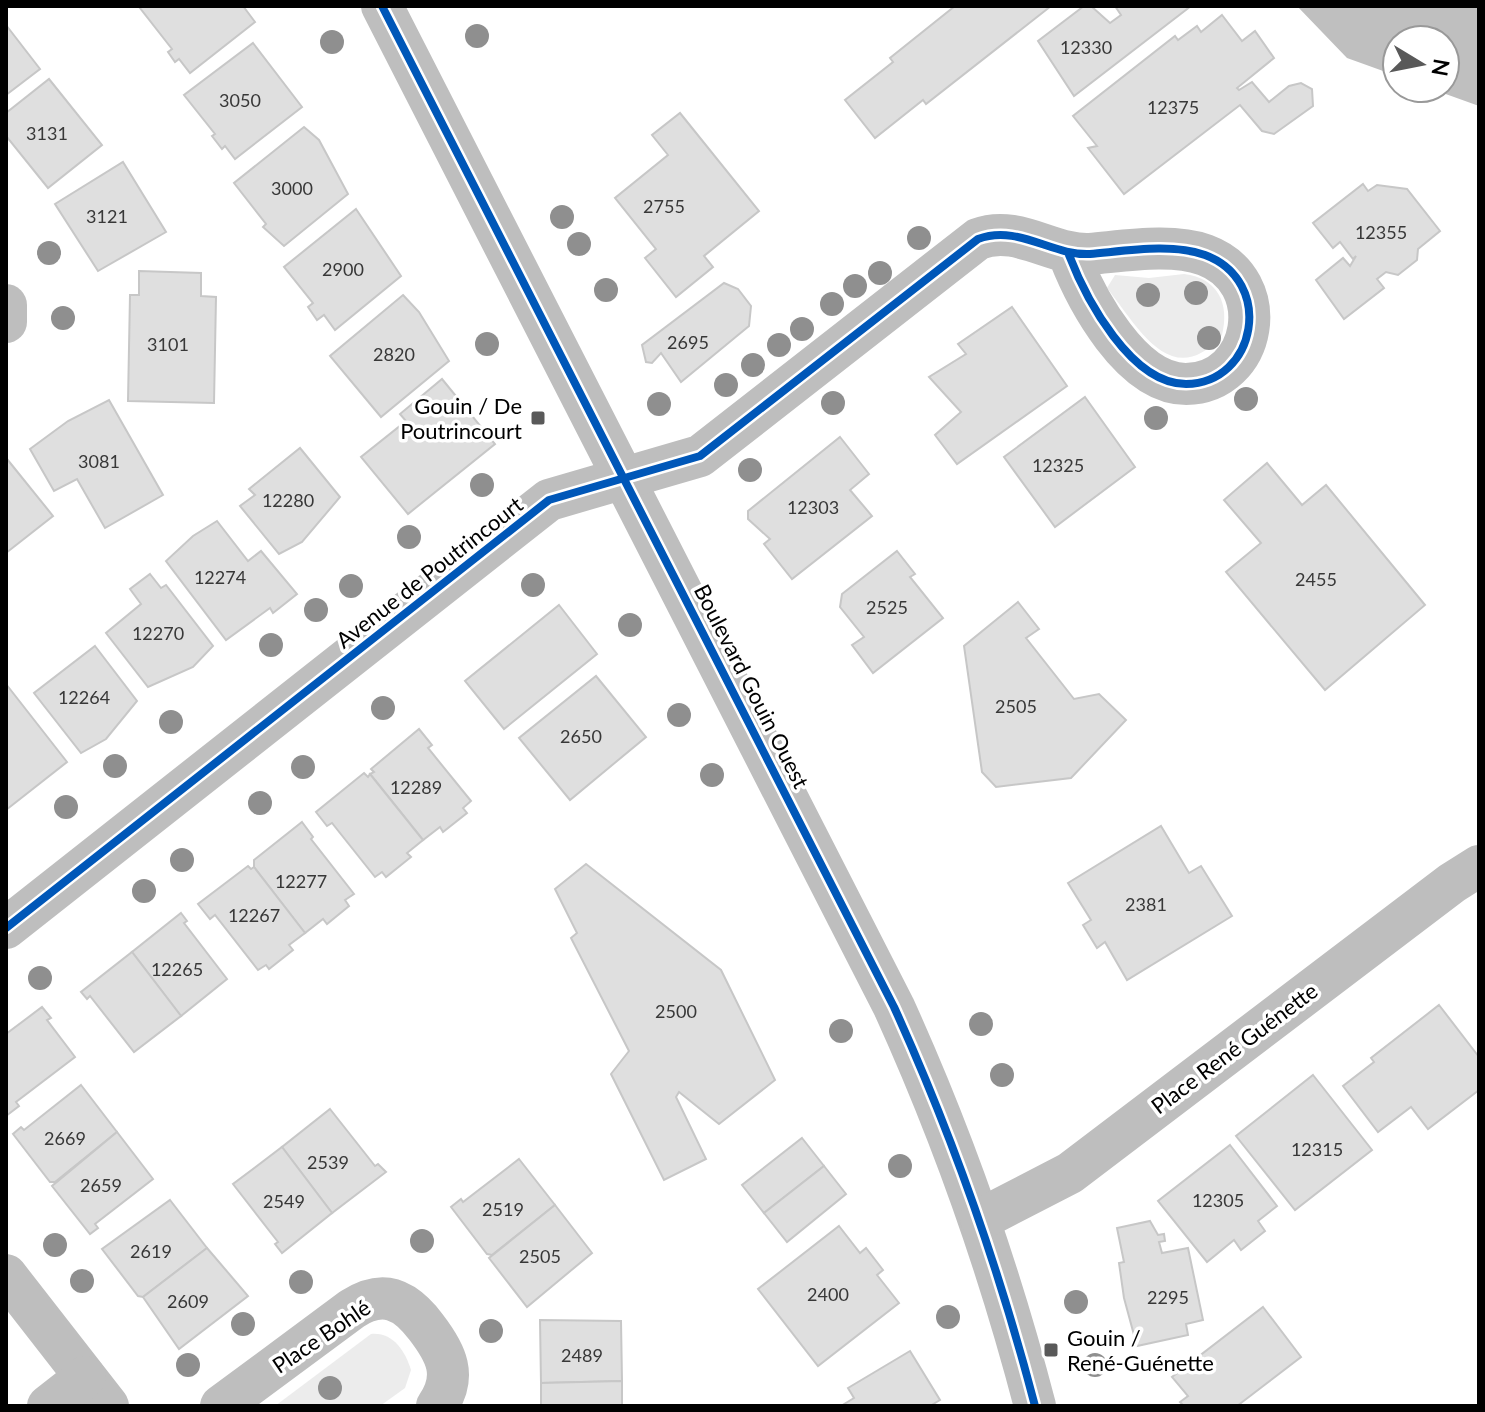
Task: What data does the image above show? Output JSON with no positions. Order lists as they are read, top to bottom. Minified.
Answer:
{"streets":{"street":["Avenue de Poutrincourt","Boulevard Gouin Ouest","Place René Guénette","Place Bohlé"]},"crossings":[["Avenue de Poutrincourt","Boulevard Gouin Ouest"],["Boulevard Gouin Ouest","Place René Guénette"]],"places":{"transit":["Gouin / De Poutrincourt","Gouin / René-Guénette"]},"house_numbers":["12330","3050","12375","3131","3000","2755","3121","12355","2900","2695","3101","2820","3081","12325","12280","12303","12274","2455","2525","12270","12264","2505","2650","12289","12277","2381","12267","12265","2500","2669","12315","2539","2659","12305","2549","2519","2619","2505","2400","2295","2609","2489"],"north":"right"}
